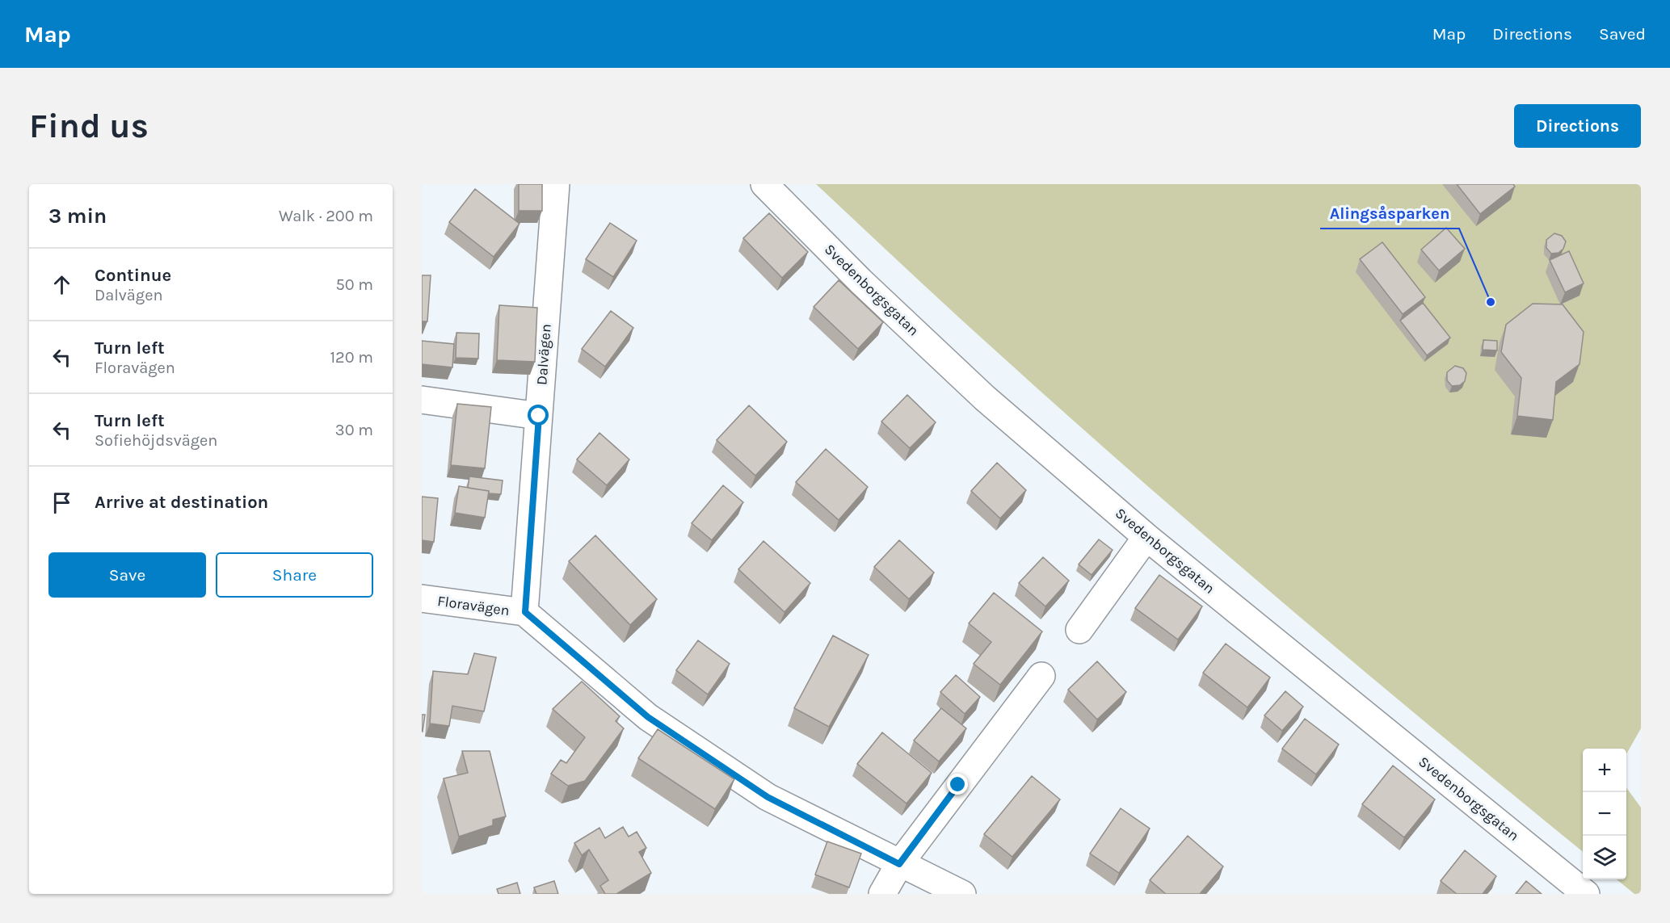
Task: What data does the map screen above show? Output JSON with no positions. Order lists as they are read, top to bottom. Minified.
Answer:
{"streets":{"street":["Svedenborgsgatan","Dalvägen","Floravägen"]},"crossings":[["Dalvägen","Floravägen"]],"places":["Alingsåsparken"],"page":{"header":"Map","nav":["Map","Directions","Saved"],"buttons":["Directions",["Save","Share"]],"title":"Find us","heading":["3 min","Walk · 200 m"],"list":[["Continue","Dalvägen","50 m"],["Turn left","Floravägen","120 m"],["Turn left","Sofiehöjdsvägen","30 m"],"Arrive at destination"],"map_buttons":["+","−"]}}
